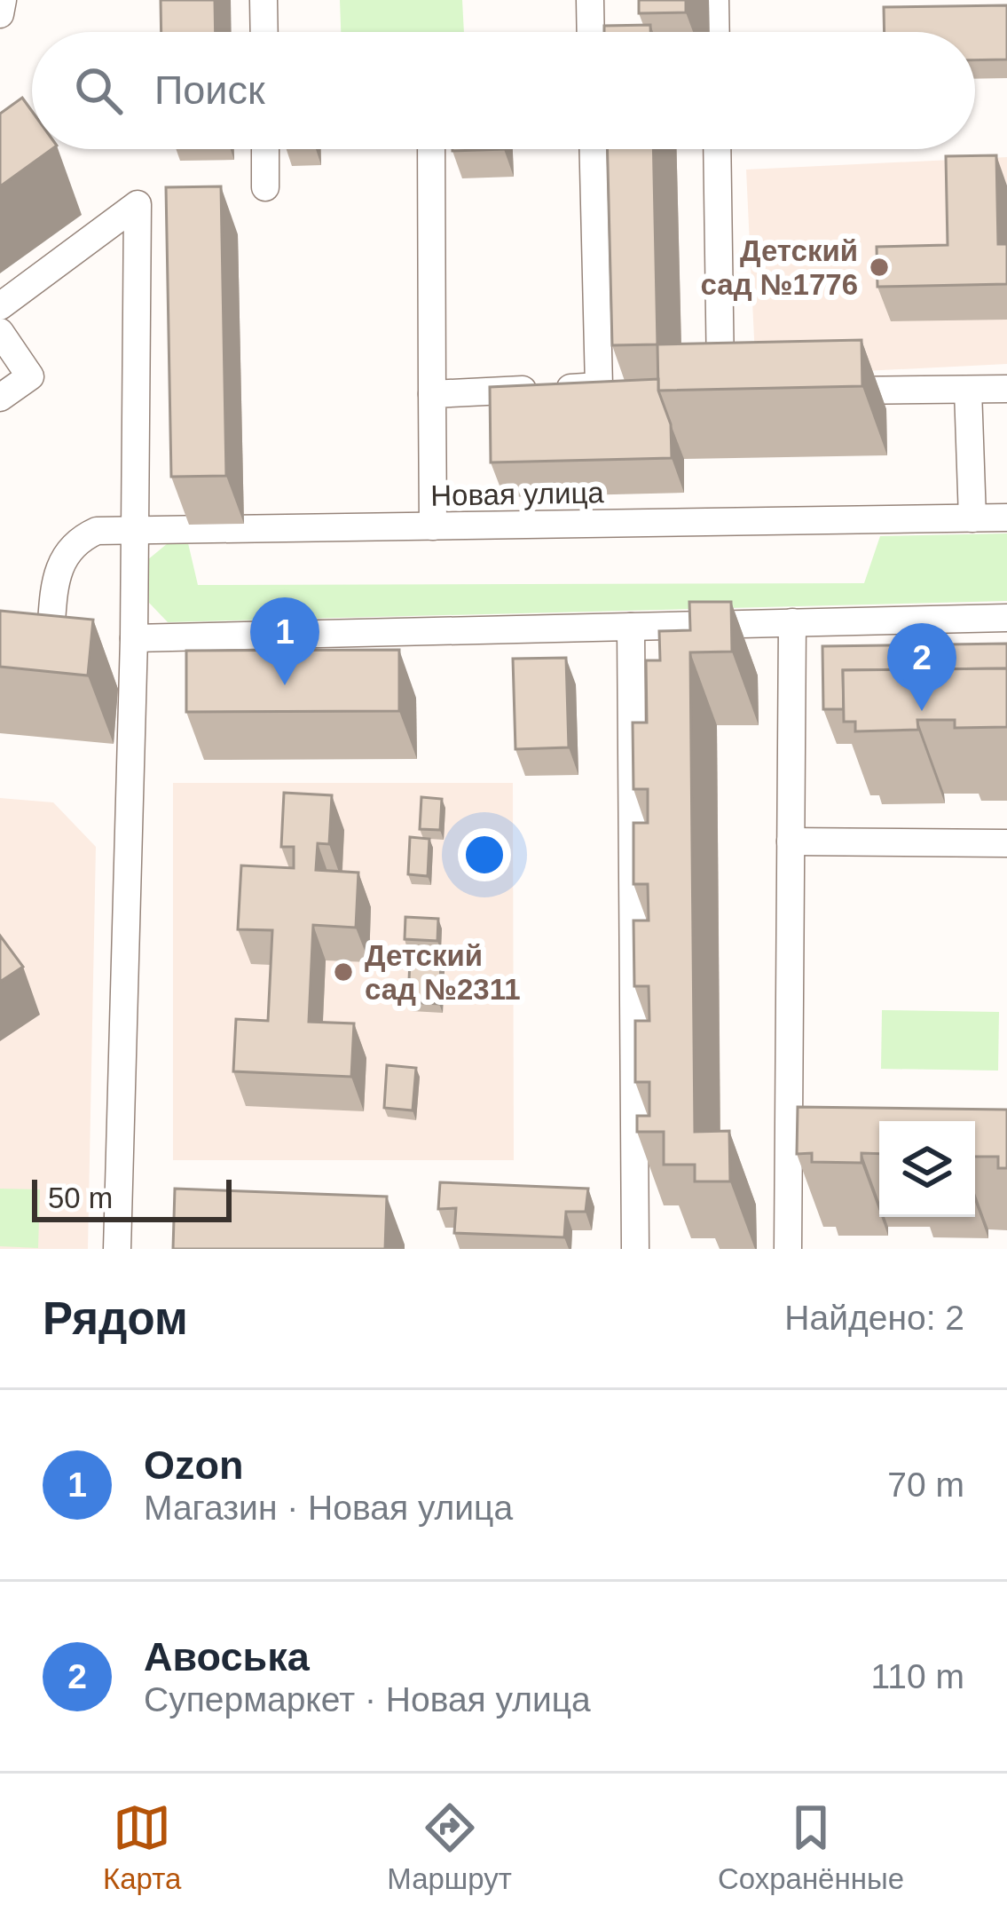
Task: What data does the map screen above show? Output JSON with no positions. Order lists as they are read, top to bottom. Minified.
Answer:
{"streets":{"street":["Новая улица"]},"places":["Детский сад №1776","Детский сад №2311"],"scale_bar":"50 m","page":{"search":"Поиск","pins":["1","2"],"scale":"50 m","heading":["Рядом","Найдено: 2"],"list":[{"mark":"1","name":"Ozon","note":"Магазин · Новая улица","value":"70 m"},{"mark":"2","name":"Авоська","note":"Супермаркет · Новая улица","value":"110 m"}],"nav":["Карта","Маршрут","Сохранённые"]}}
